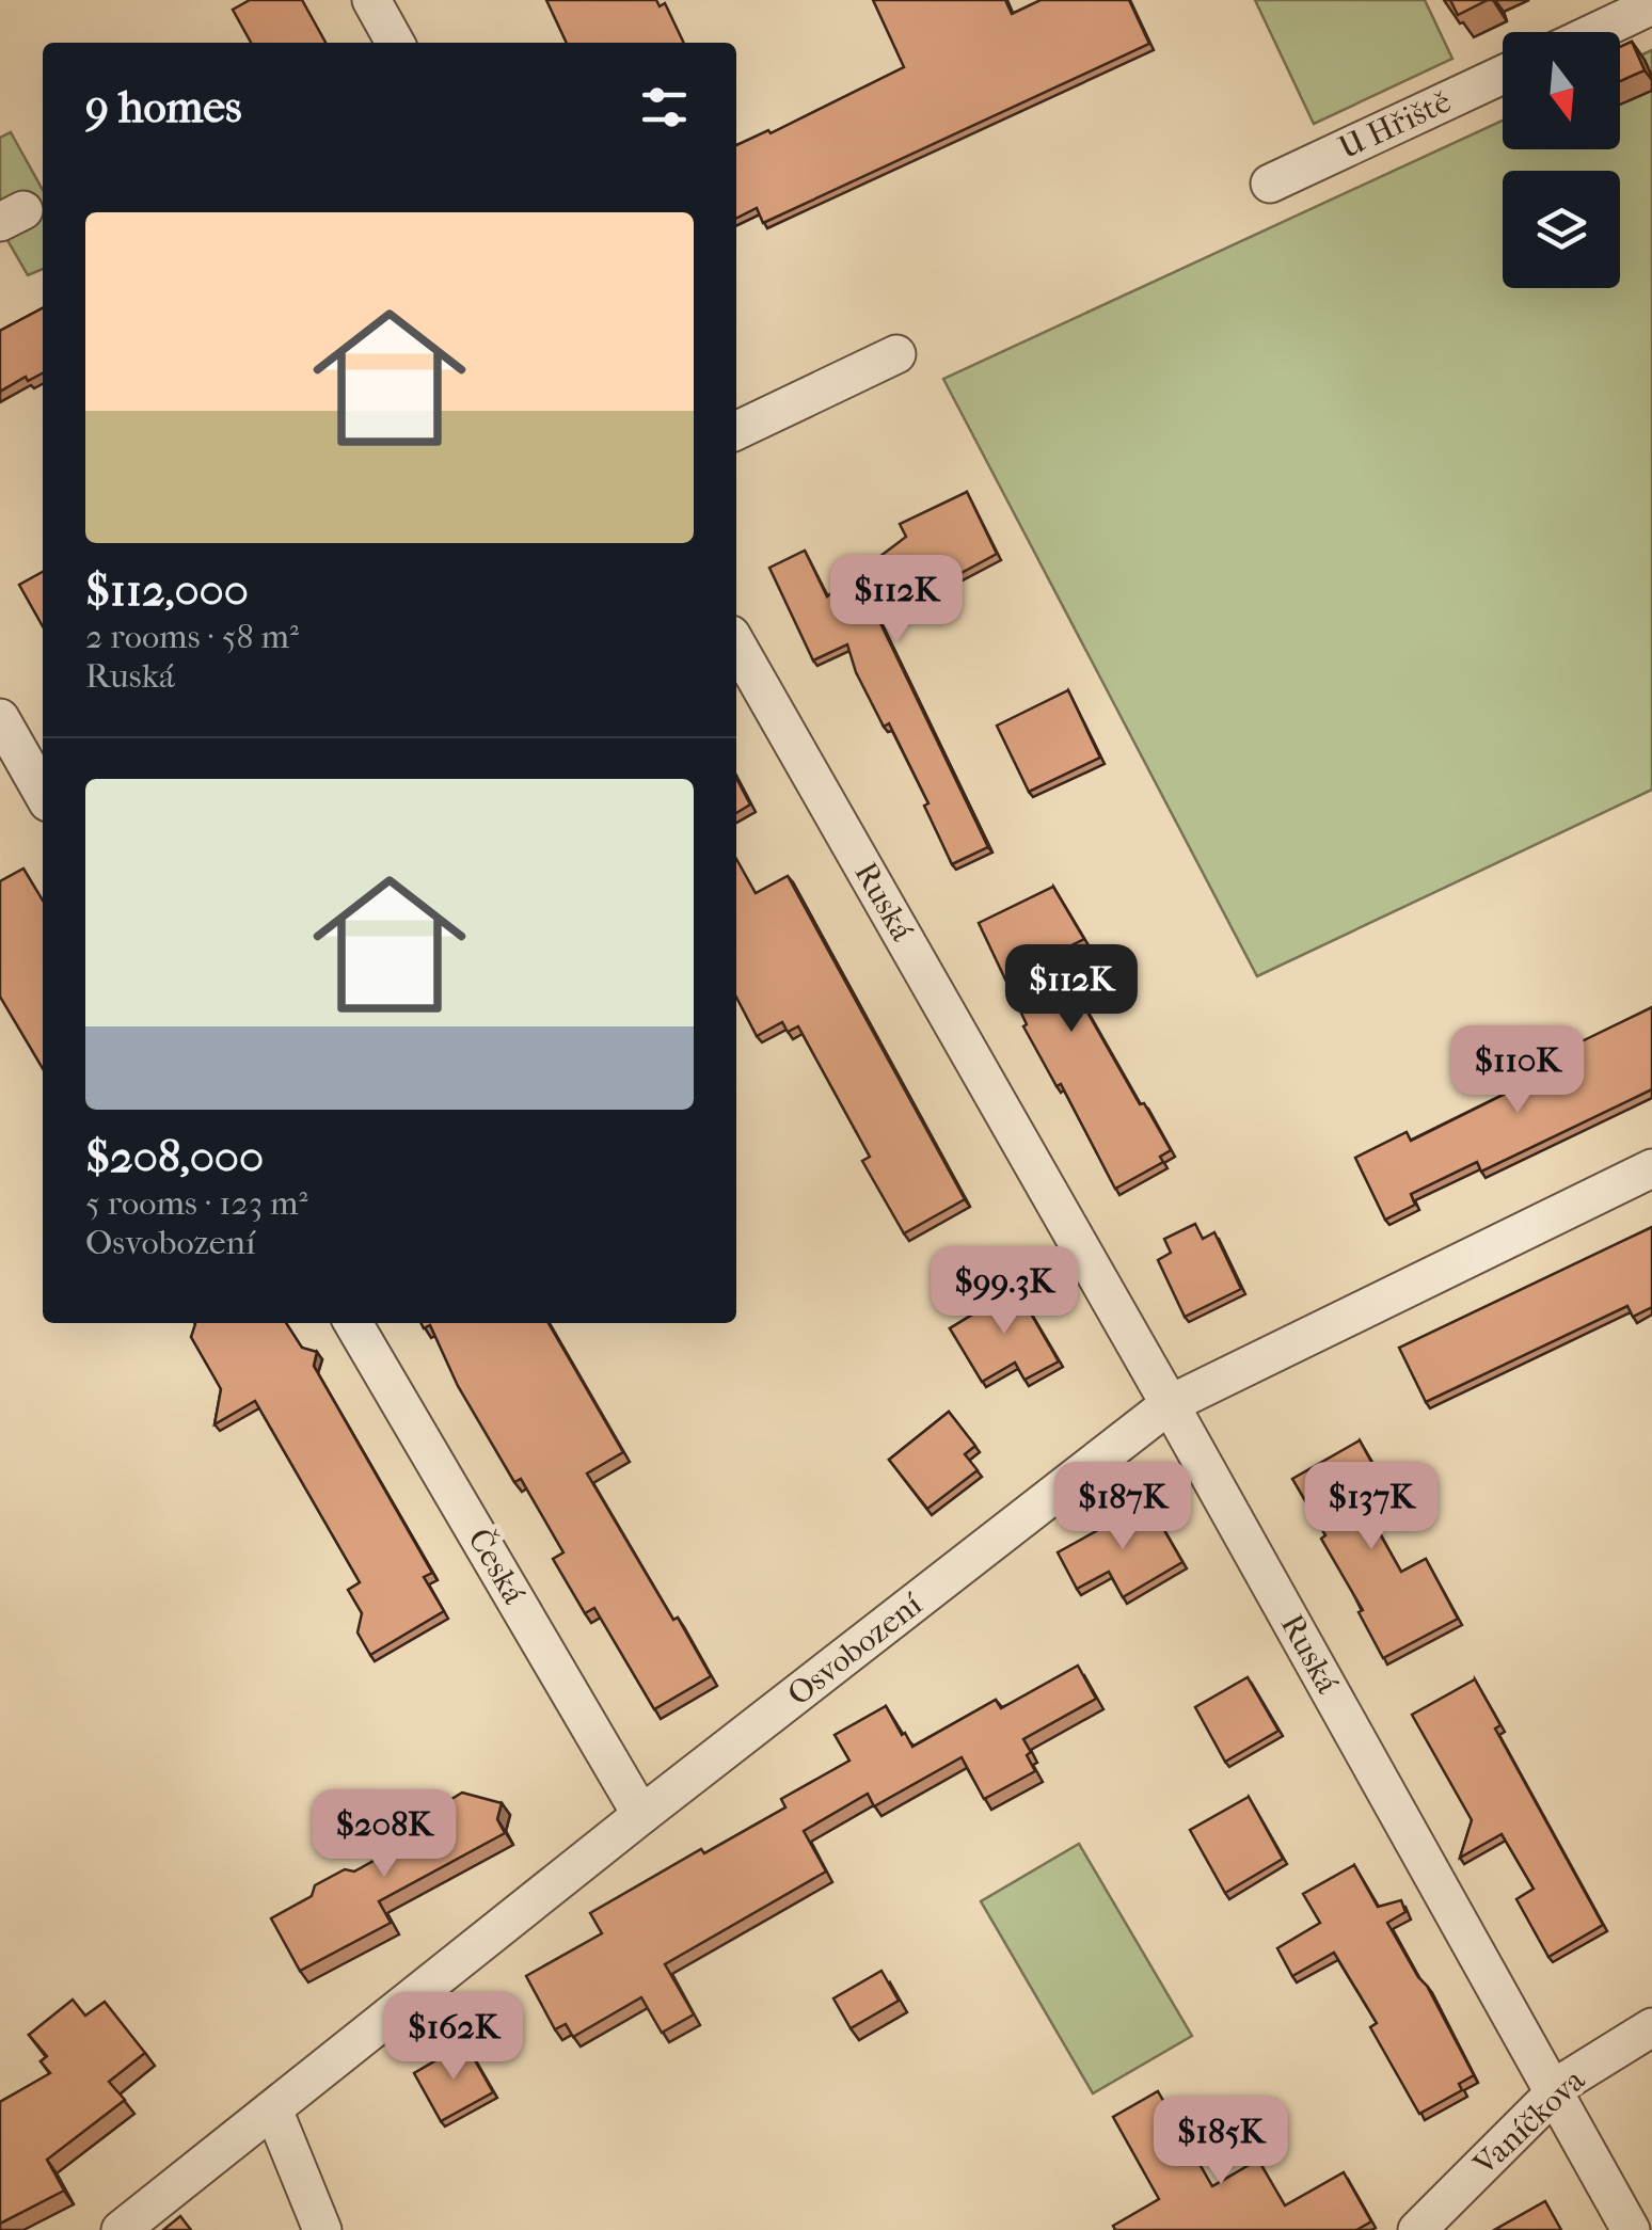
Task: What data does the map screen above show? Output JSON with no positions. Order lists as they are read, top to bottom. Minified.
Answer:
{"streets":{"street":["U Hřiště","Ruská","Česká","Osvobození","Vaníčkova"]},"crossings":[["Ruská","Osvobození"],["Ruská","Vaníčkova"],["Česká","Osvobození"]],"north":"bottom","page":{"heading":"9 homes","list":[{"name":"$112,000","note":"2 rooms · 58 m² · Ruská"},{"name":"$208,000","note":"5 rooms · 123 m² · Osvobození"}],"price":["$112K","$112K","$110K","$99.3K","$187K","$137K","$208K","$162K","$185K"]}}
